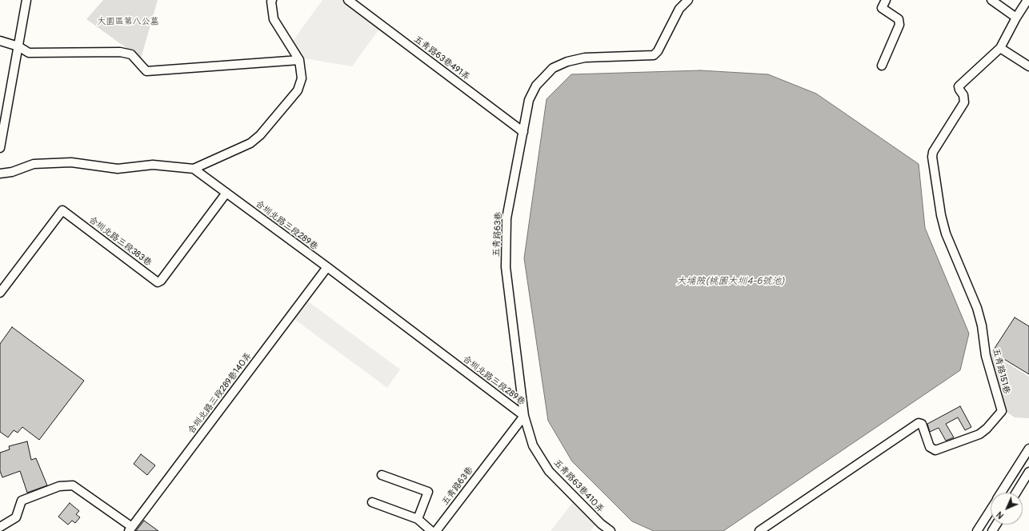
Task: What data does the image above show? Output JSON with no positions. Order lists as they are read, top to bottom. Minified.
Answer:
{"streets":{"street":["五青路63巷491弄","合圳北路三段289巷","五青路63巷","合圳北路三段383巷","五青路151巷","合圳北路三段289巷140弄","五青路63巷410弄"]},"crossings":[["五青路63巷491弄","五青路63巷"],["合圳北路三段289巷","五青路63巷"],["合圳北路三段289巷","合圳北路三段383巷"],["合圳北路三段289巷","合圳北路三段289巷140弄"],["合圳北路三段289巷","五青路63巷410弄"],["五青路63巷","五青路63巷410弄"]],"water":["大埔陂(桃園大圳4-6號池)"],"parks":["大園區第八公墓"],"north":"bottom left"}
